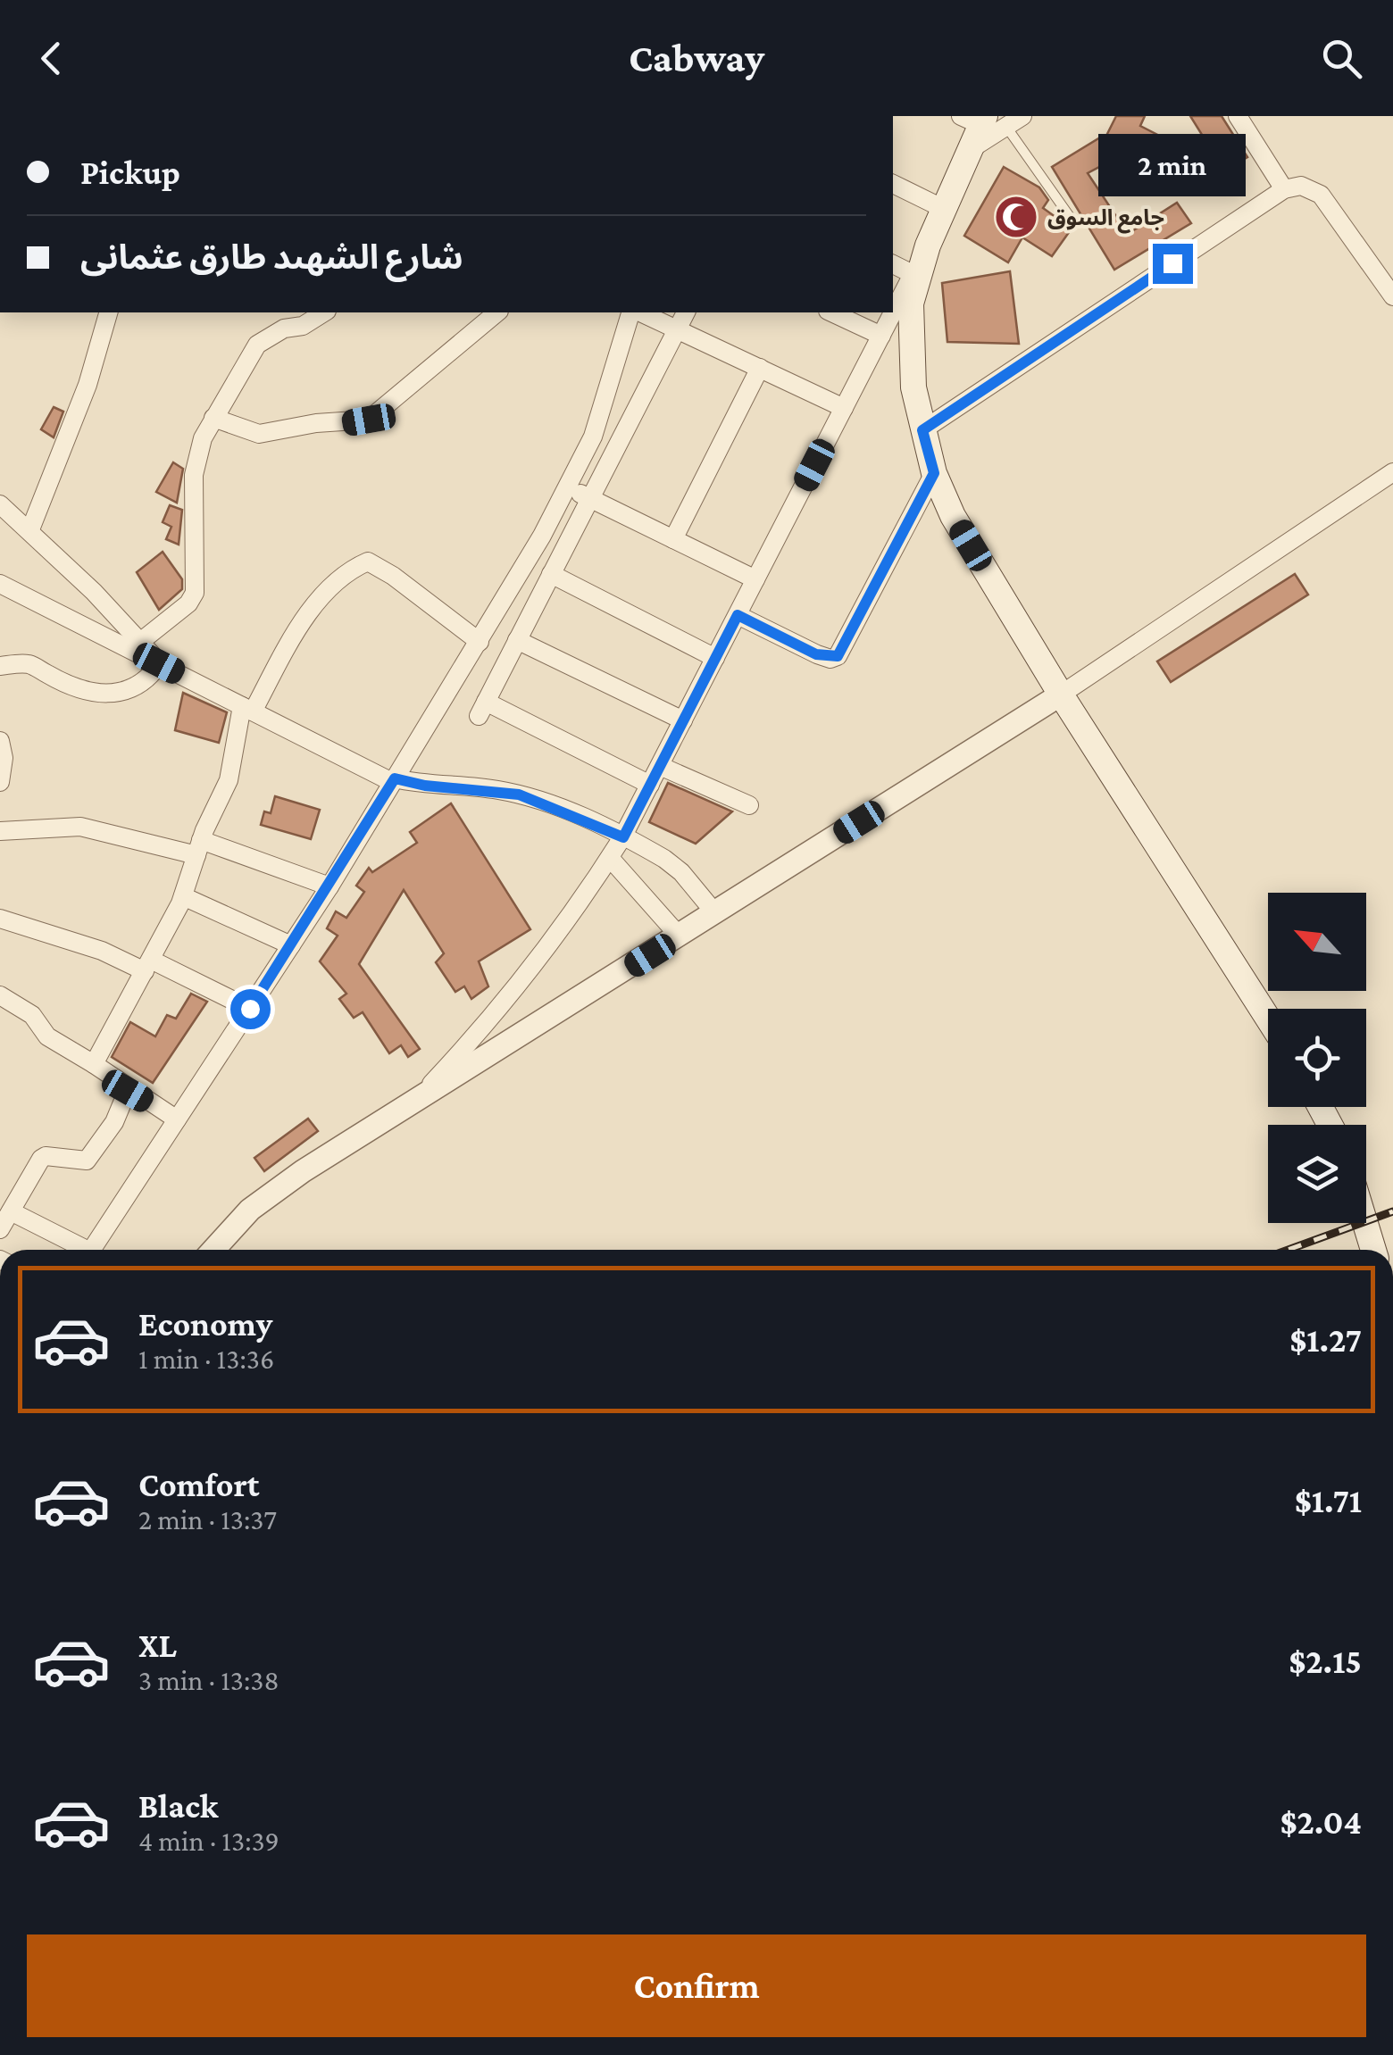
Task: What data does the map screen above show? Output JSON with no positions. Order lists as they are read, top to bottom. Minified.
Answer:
{"places":{"mosque":["جامع السوق"]},"north":"top left","page":{"header":"Cabway","banner":["Pickup","شارع الشهىد طارق عثمانى"],"bubble":"2 min","list":[{"name":"Economy","note":"1 min · 13:36","value":"$1.27"},{"name":"Comfort","note":"2 min · 13:37","value":"$1.71"},{"name":"XL","note":"3 min · 13:38","value":"$2.15"},{"name":"Black","note":"4 min · 13:39","value":"$2.04"}],"buttons":"Confirm"}}
